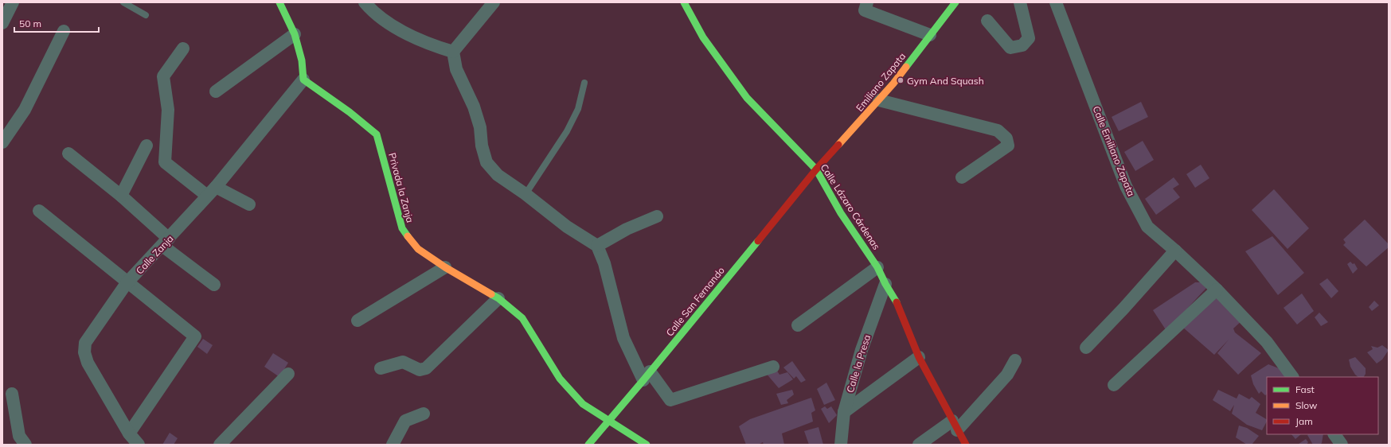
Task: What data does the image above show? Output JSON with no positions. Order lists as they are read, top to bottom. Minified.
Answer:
{"streets":{"street":["Emiliano Zapata","Calle Emiliano Zapata","Privada la Zanja","Calle Lázaro Cárdenas","Calle Zanja","Calle San Fernando","Calle la Presa"]},"crossings":[["Emiliano Zapata","Calle Lázaro Cárdenas"],["Emiliano Zapata","Calle San Fernando"],["Privada la Zanja","Calle Zanja"],["Privada la Zanja","Calle San Fernando"],["Calle Lázaro Cárdenas","Calle San Fernando"],["Calle Lázaro Cárdenas","Calle la Presa"]],"places":["Gym And Squash"],"legend":["Fast","Slow","Jam"],"scale_bar":"50 m"}
